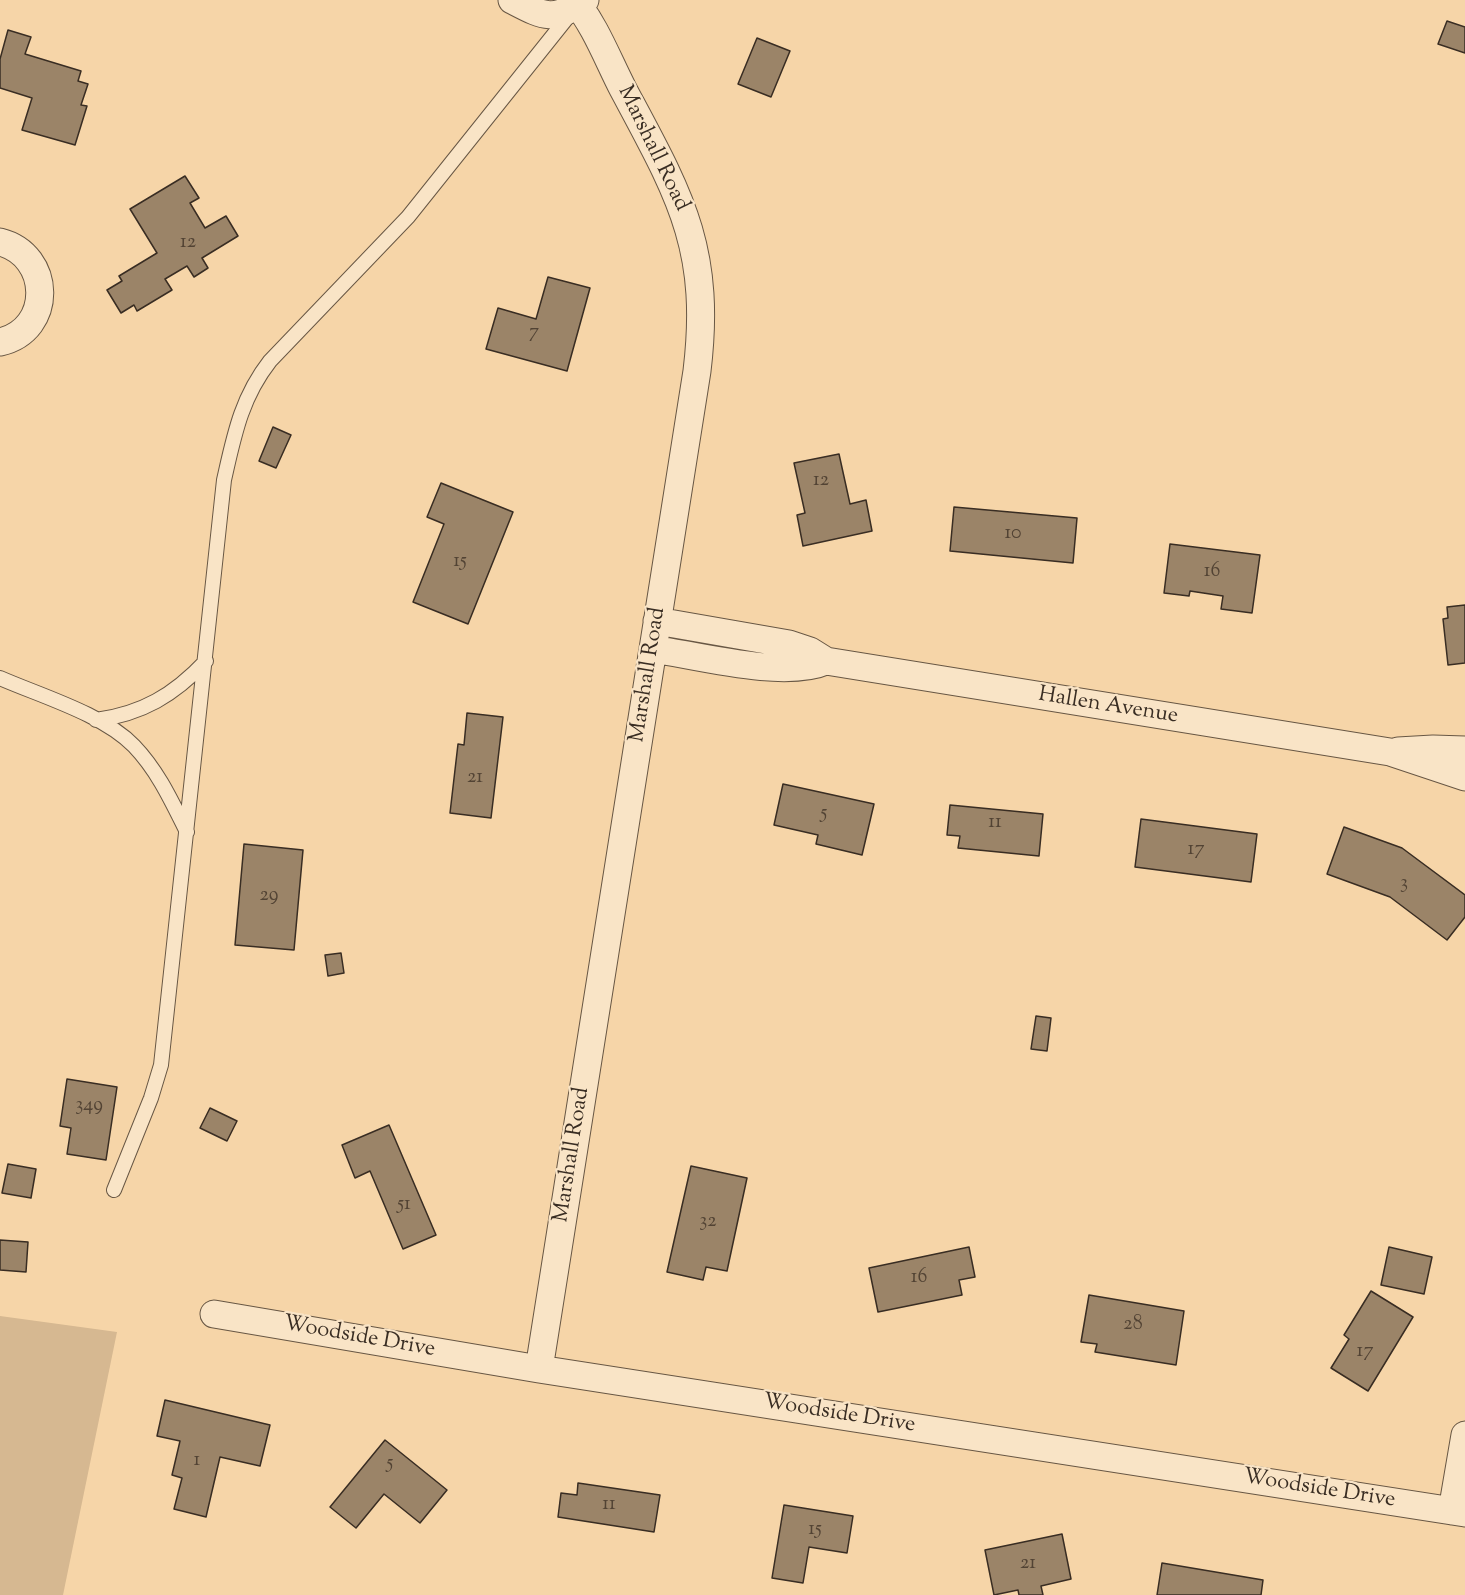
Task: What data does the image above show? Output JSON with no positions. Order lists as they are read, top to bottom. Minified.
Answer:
{"streets":{"street":["Marshall Road","Hallen Avenue","Woodside Drive"]},"crossings":[["Marshall Road","Hallen Avenue"],["Marshall Road","Woodside Drive"]],"house_numbers":["12","7","12","10","15","16","21","5","11","17","3","29","349","51","32","16","28","17","1","5","11","15","21"]}
